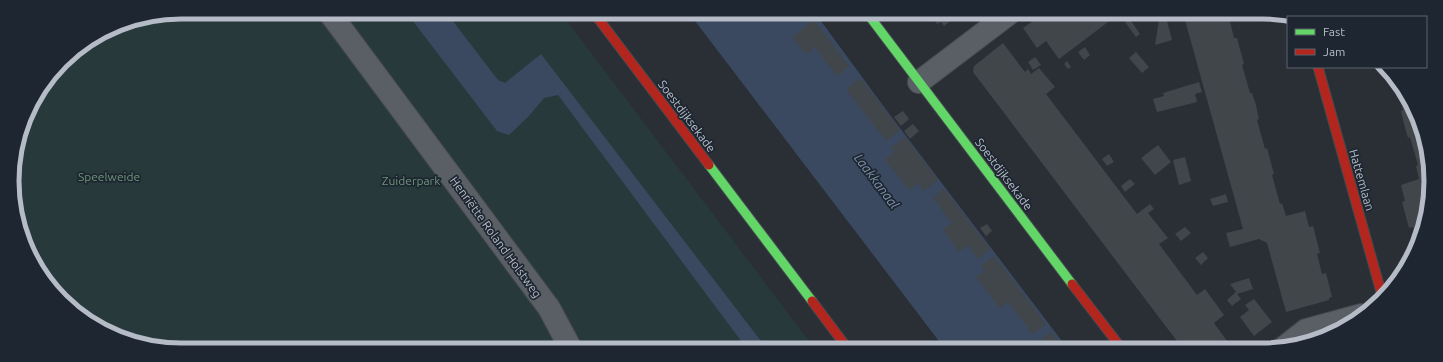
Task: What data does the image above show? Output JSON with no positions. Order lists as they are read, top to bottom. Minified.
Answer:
{"streets":{"street":["Soestdijksekade","Hattemlaan","Henriëtte Roland Holstweg"]},"water":["Laakkanaal"],"parks":["Speelweide","Zuiderpark"],"legend":["Fast","Jam"]}
